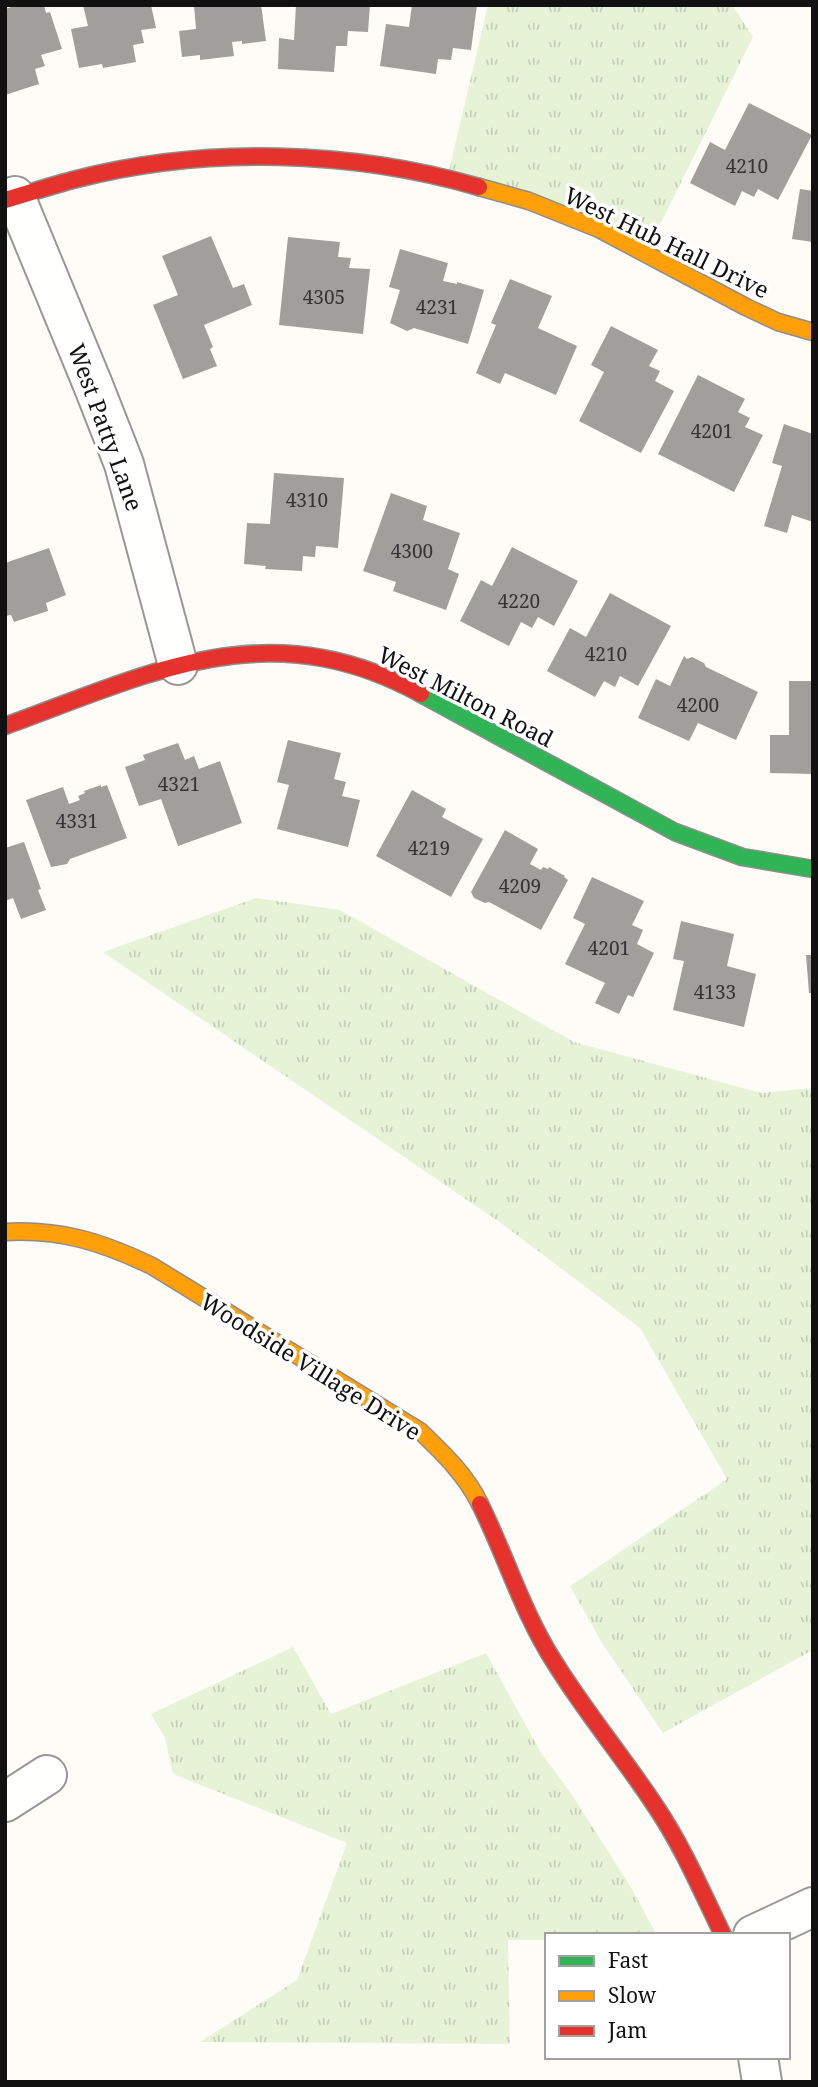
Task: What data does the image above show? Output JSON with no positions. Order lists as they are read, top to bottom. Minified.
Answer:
{"streets":{"street":["West Hub Hall Drive","West Patty Lane","West Milton Road","Woodside Village Drive"]},"crossings":[["West Hub Hall Drive","West Patty Lane"],["West Patty Lane","West Milton Road"]],"house_numbers":["4210","4305","4231","4201","4310","4300","4220","4210","4200","4321","4331","4219","4209","4201","4133"],"legend":["Fast","Slow","Jam"]}
